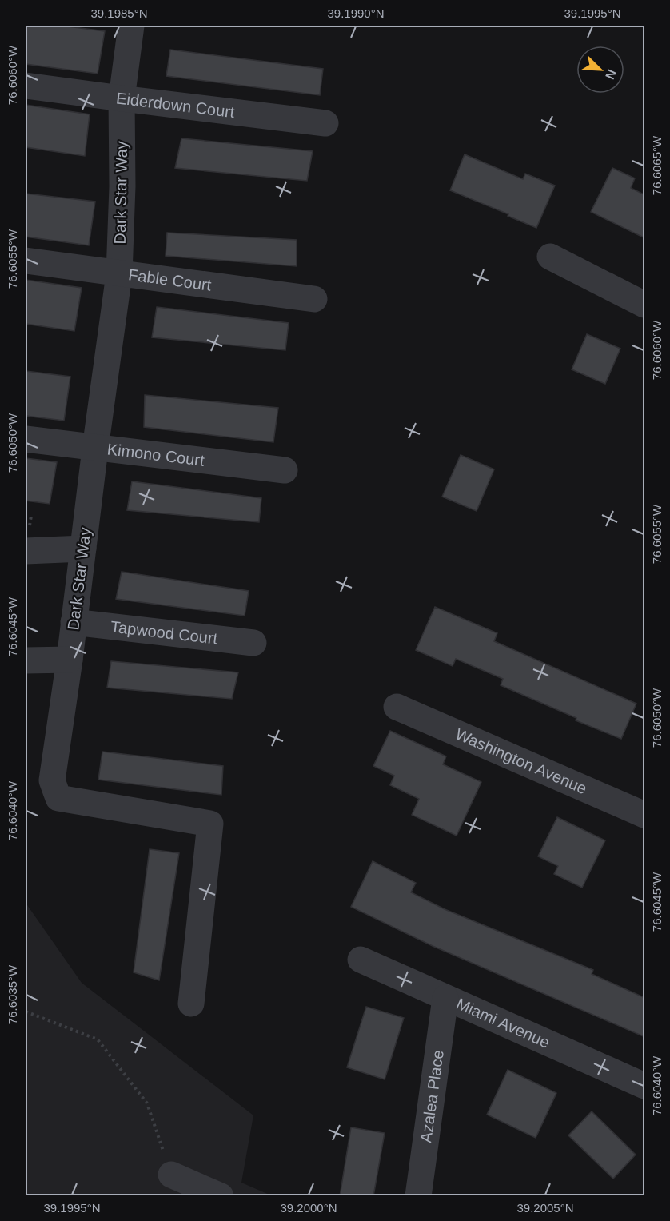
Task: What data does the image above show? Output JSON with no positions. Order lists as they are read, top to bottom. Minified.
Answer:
{"streets":{"street":["Eiderdown Court","Dark Star Way","Fable Court","Kimono Court","Tapwood Court","Washington Avenue","Miami Avenue","Azalea Place"]},"crossings":[["Eiderdown Court","Dark Star Way"],["Dark Star Way","Fable Court"],["Dark Star Way","Kimono Court"],["Dark Star Way","Tapwood Court"],["Miami Avenue","Azalea Place"]],"north":"bottom right","coordinates":["39.1985°N","39.1990°N","39.1995°N","76.6060°W","76.6065°W","76.6055°W","76.6050°W","76.6045°W","76.6040°W","76.6035°W","39.2000°N","39.2005°N"]}
